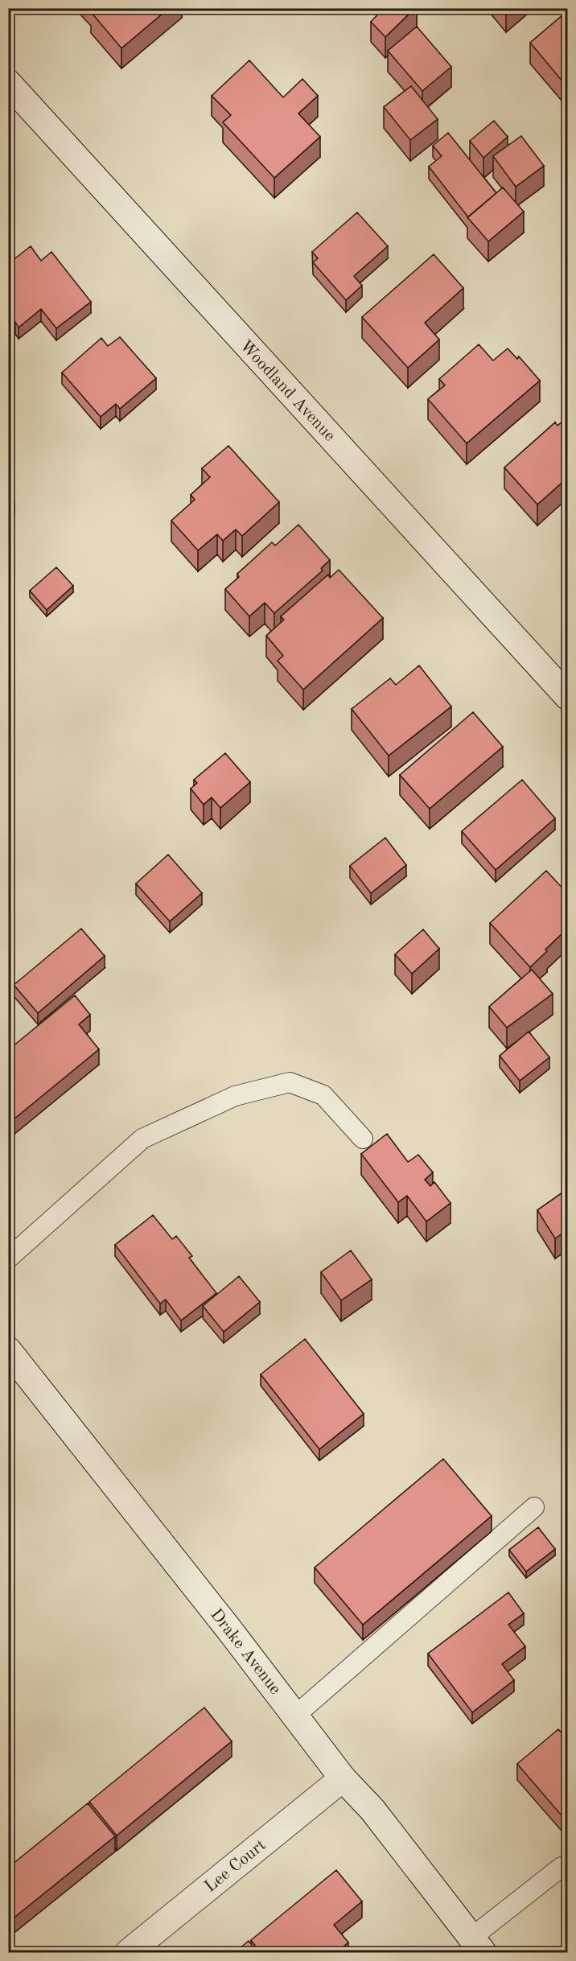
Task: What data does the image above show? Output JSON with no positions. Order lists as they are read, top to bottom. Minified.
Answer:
{"streets":{"street":["Woodland Avenue","Drake Avenue","Lee Court"]},"crossings":[["Drake Avenue","Lee Court"]]}
